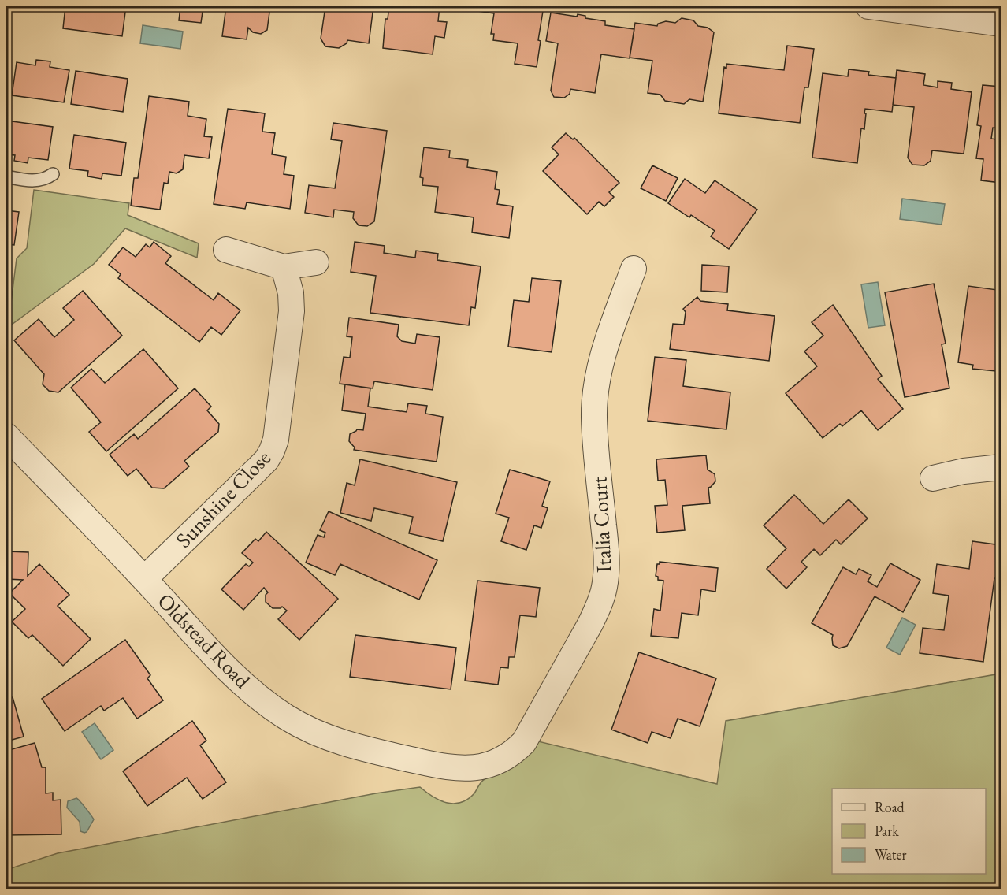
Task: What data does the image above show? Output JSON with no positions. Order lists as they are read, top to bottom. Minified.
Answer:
{"streets":{"street":["Sunshine Close","Italia Court","Oldstead Road"]},"crossings":[["Sunshine Close","Oldstead Road"],["Italia Court","Oldstead Road"]],"legend":["Road","Park","Water"]}
